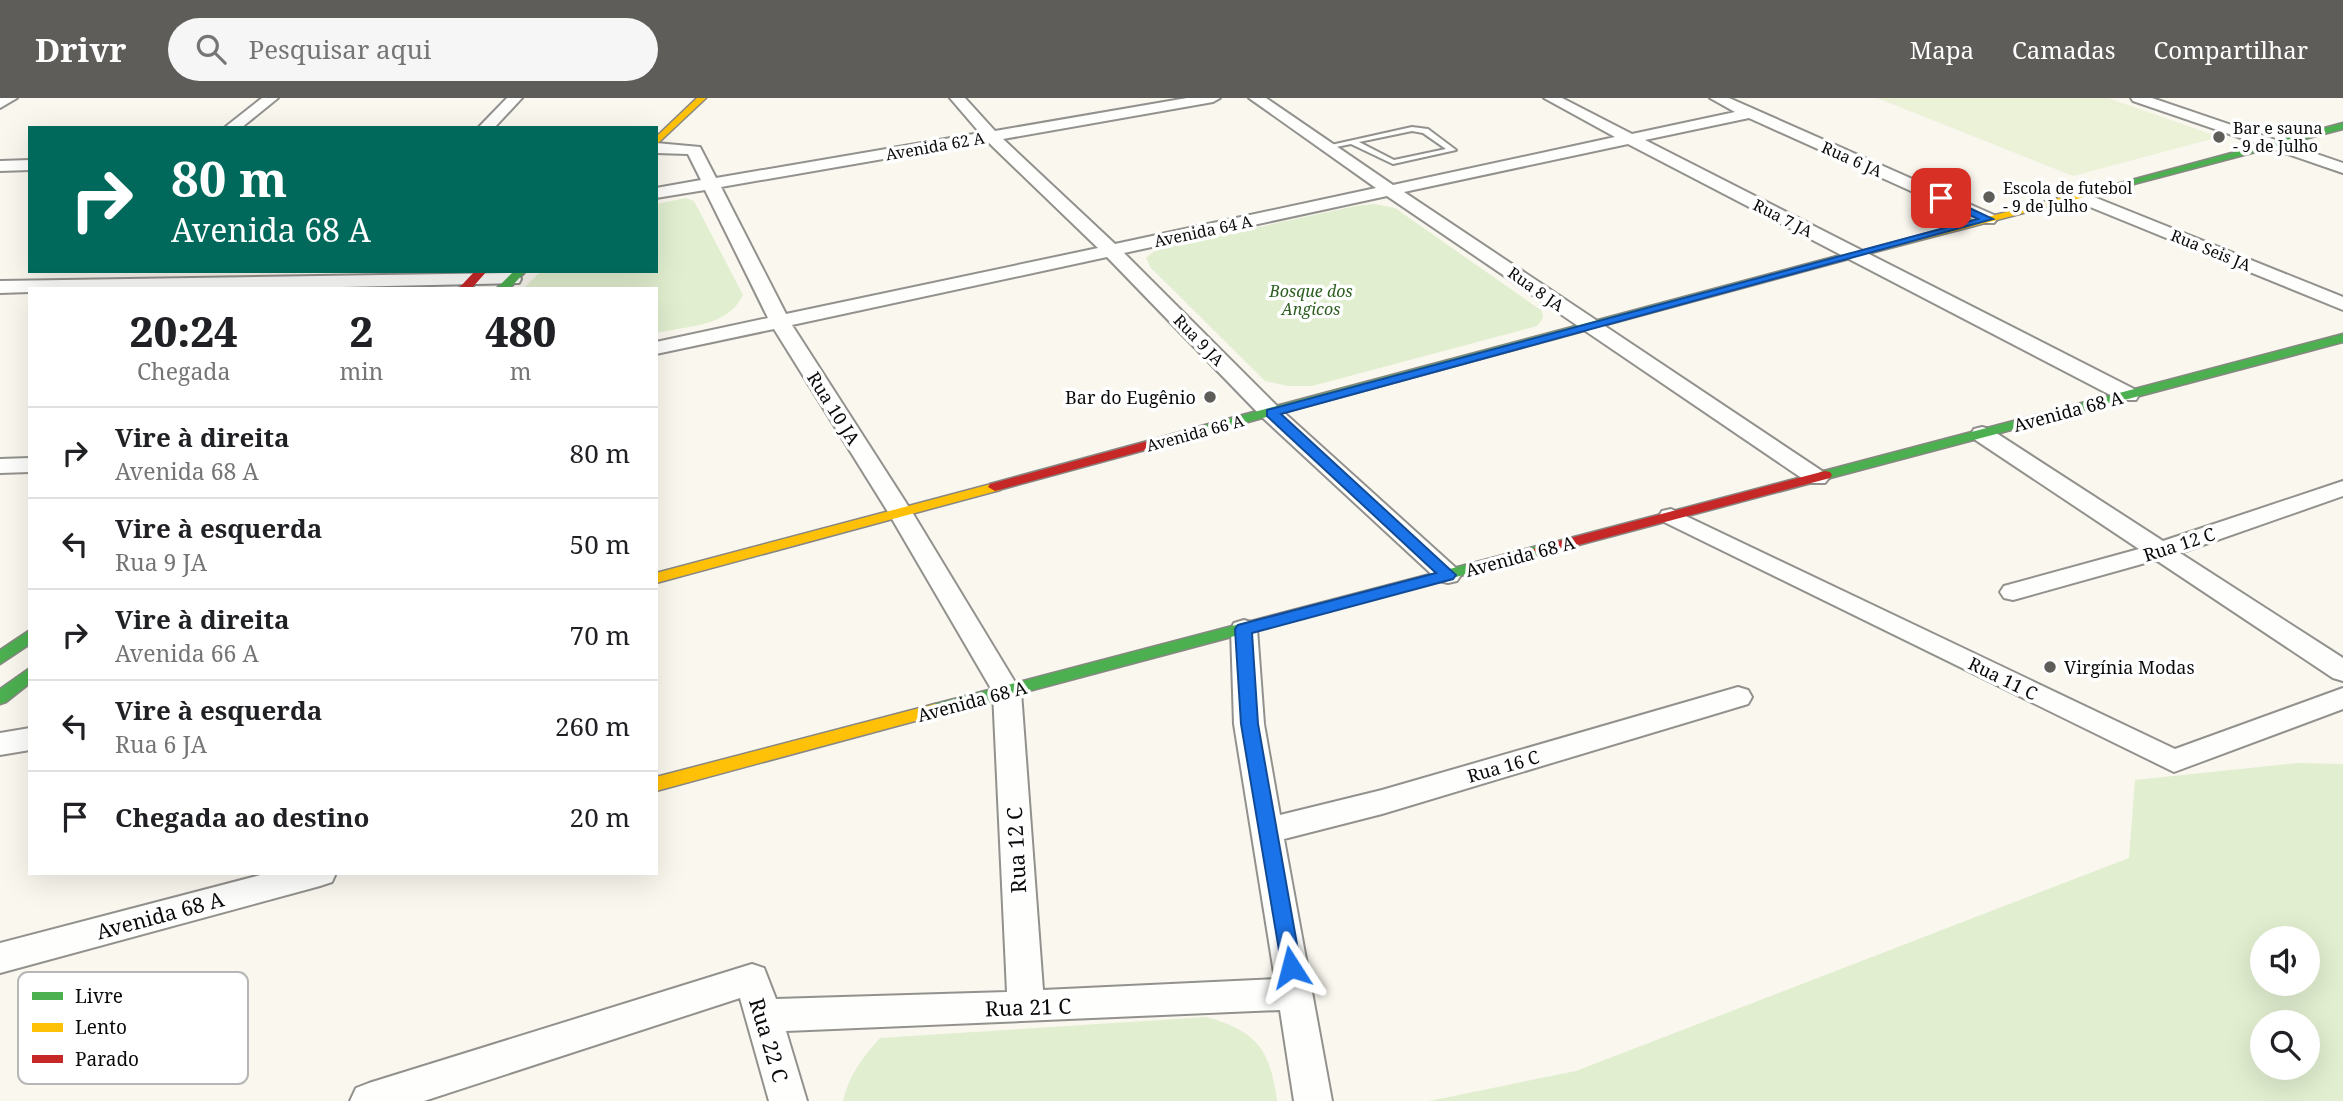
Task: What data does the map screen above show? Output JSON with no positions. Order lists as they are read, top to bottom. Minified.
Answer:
{"streets":{"street":["Avenida 62 A","Rua 6 JA","Rua 7 JA","Avenida 64 A","Rua Seis JA","Rua 8 JA","Rua 9 JA","Rua 10 JA","Avenida 68 A","Avenida 66 A","Rua 12 C","Rua 11 C","Rua 16 C","Rua 21 C","Rua 22 C"]},"crossings":[["Avenida 62 A","Rua 9 JA"],["Avenida 62 A","Rua 10 JA"],["Rua 6 JA","Avenida 64 A"],["Rua 6 JA","Avenida 66 A"],["Rua 7 JA","Avenida 64 A"],["Rua 7 JA","Avenida 68 A"],["Rua 7 JA","Avenida 66 A"],["Avenida 64 A","Rua 8 JA"],["Avenida 64 A","Rua 9 JA"],["Avenida 64 A","Rua 10 JA"],["Rua Seis JA","Avenida 66 A"],["Rua 8 JA","Avenida 68 A"],["Rua 8 JA","Avenida 66 A"],["Rua 9 JA","Avenida 68 A"],["Rua 9 JA","Avenida 66 A"],["Rua 10 JA","Avenida 68 A"],["Rua 10 JA","Avenida 66 A"],["Rua 10 JA","Rua 12 C"],["Avenida 68 A","Rua 12 C"],["Avenida 68 A","Rua 11 C"],["Rua 12 C","Rua 21 C"],["Rua 21 C","Rua 22 C"]],"parks":["Bosque dos Angicos"],"places":["Bar e sauna - 9 de Julho","Escola de futebol - 9 de Julho","Bar do Eugênio","Virgínia Modas"],"legend":["Livre","Lento","Parado"],"page":{"header":"Drivr","search":"Pesquisar aqui","nav":["Mapa","Camadas","Compartilhar"],"turn":["80 m","Avenida 68 A"],"eta":["20:24","Chegada","2","min","480","m"],"list":[{"name":"Vire à direita","note":"Avenida 68 A","value":"80 m"},{"name":"Vire à esquerda","note":"Rua 9 JA","value":"50 m"},{"name":"Vire à direita","note":"Avenida 66 A","value":"70 m"},{"name":"Vire à esquerda","note":"Rua 6 JA","value":"260 m"},{"name":"Chegada ao destino","value":"20 m"}]}}
